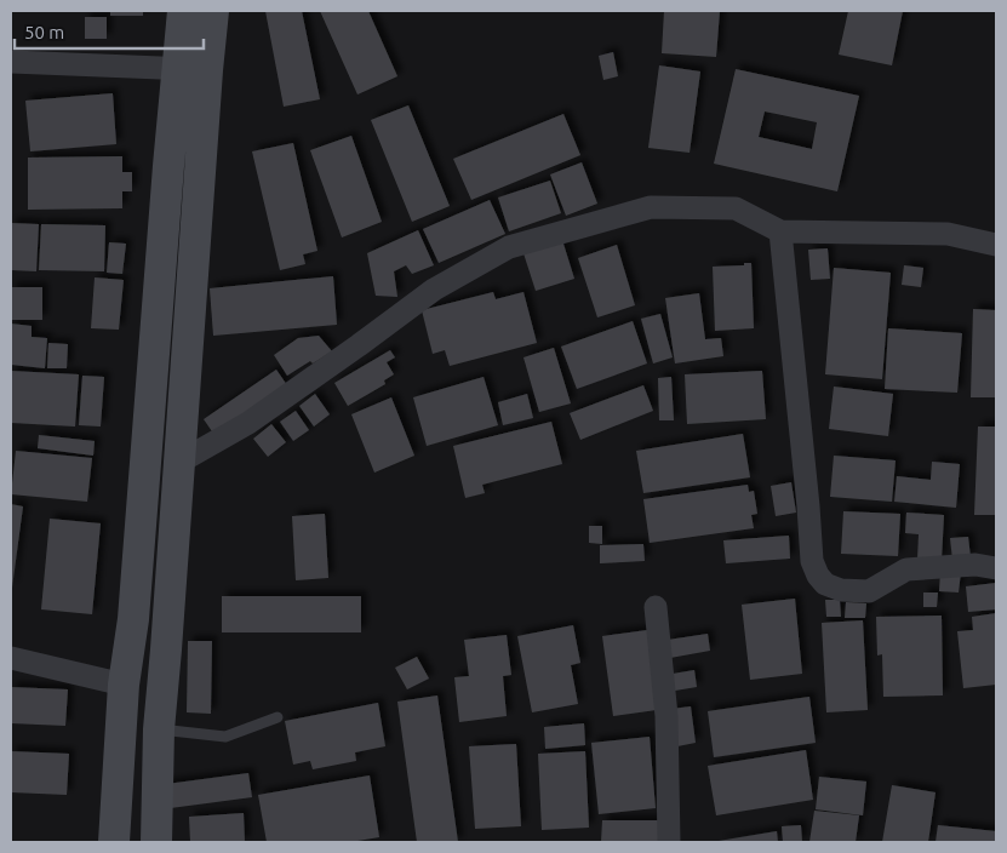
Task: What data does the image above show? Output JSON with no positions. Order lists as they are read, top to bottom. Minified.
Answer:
{"scale_bar":"50 m"}
